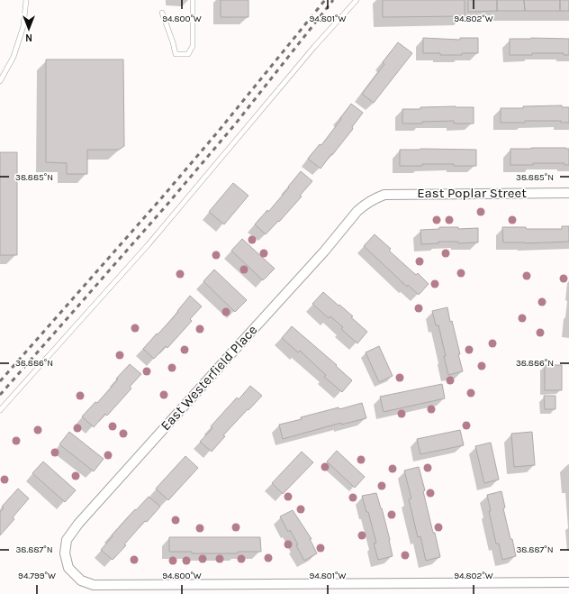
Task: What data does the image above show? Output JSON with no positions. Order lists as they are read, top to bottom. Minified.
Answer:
{"streets":{"street":["East Poplar Street","East Westerfield Place"]},"crossings":[["East Poplar Street","East Westerfield Place"]],"north":"bottom","coordinates":["94.800°W","94.801°W","94.802°W","38.885°N","38.886°N","38.887°N","94.799°W"]}
